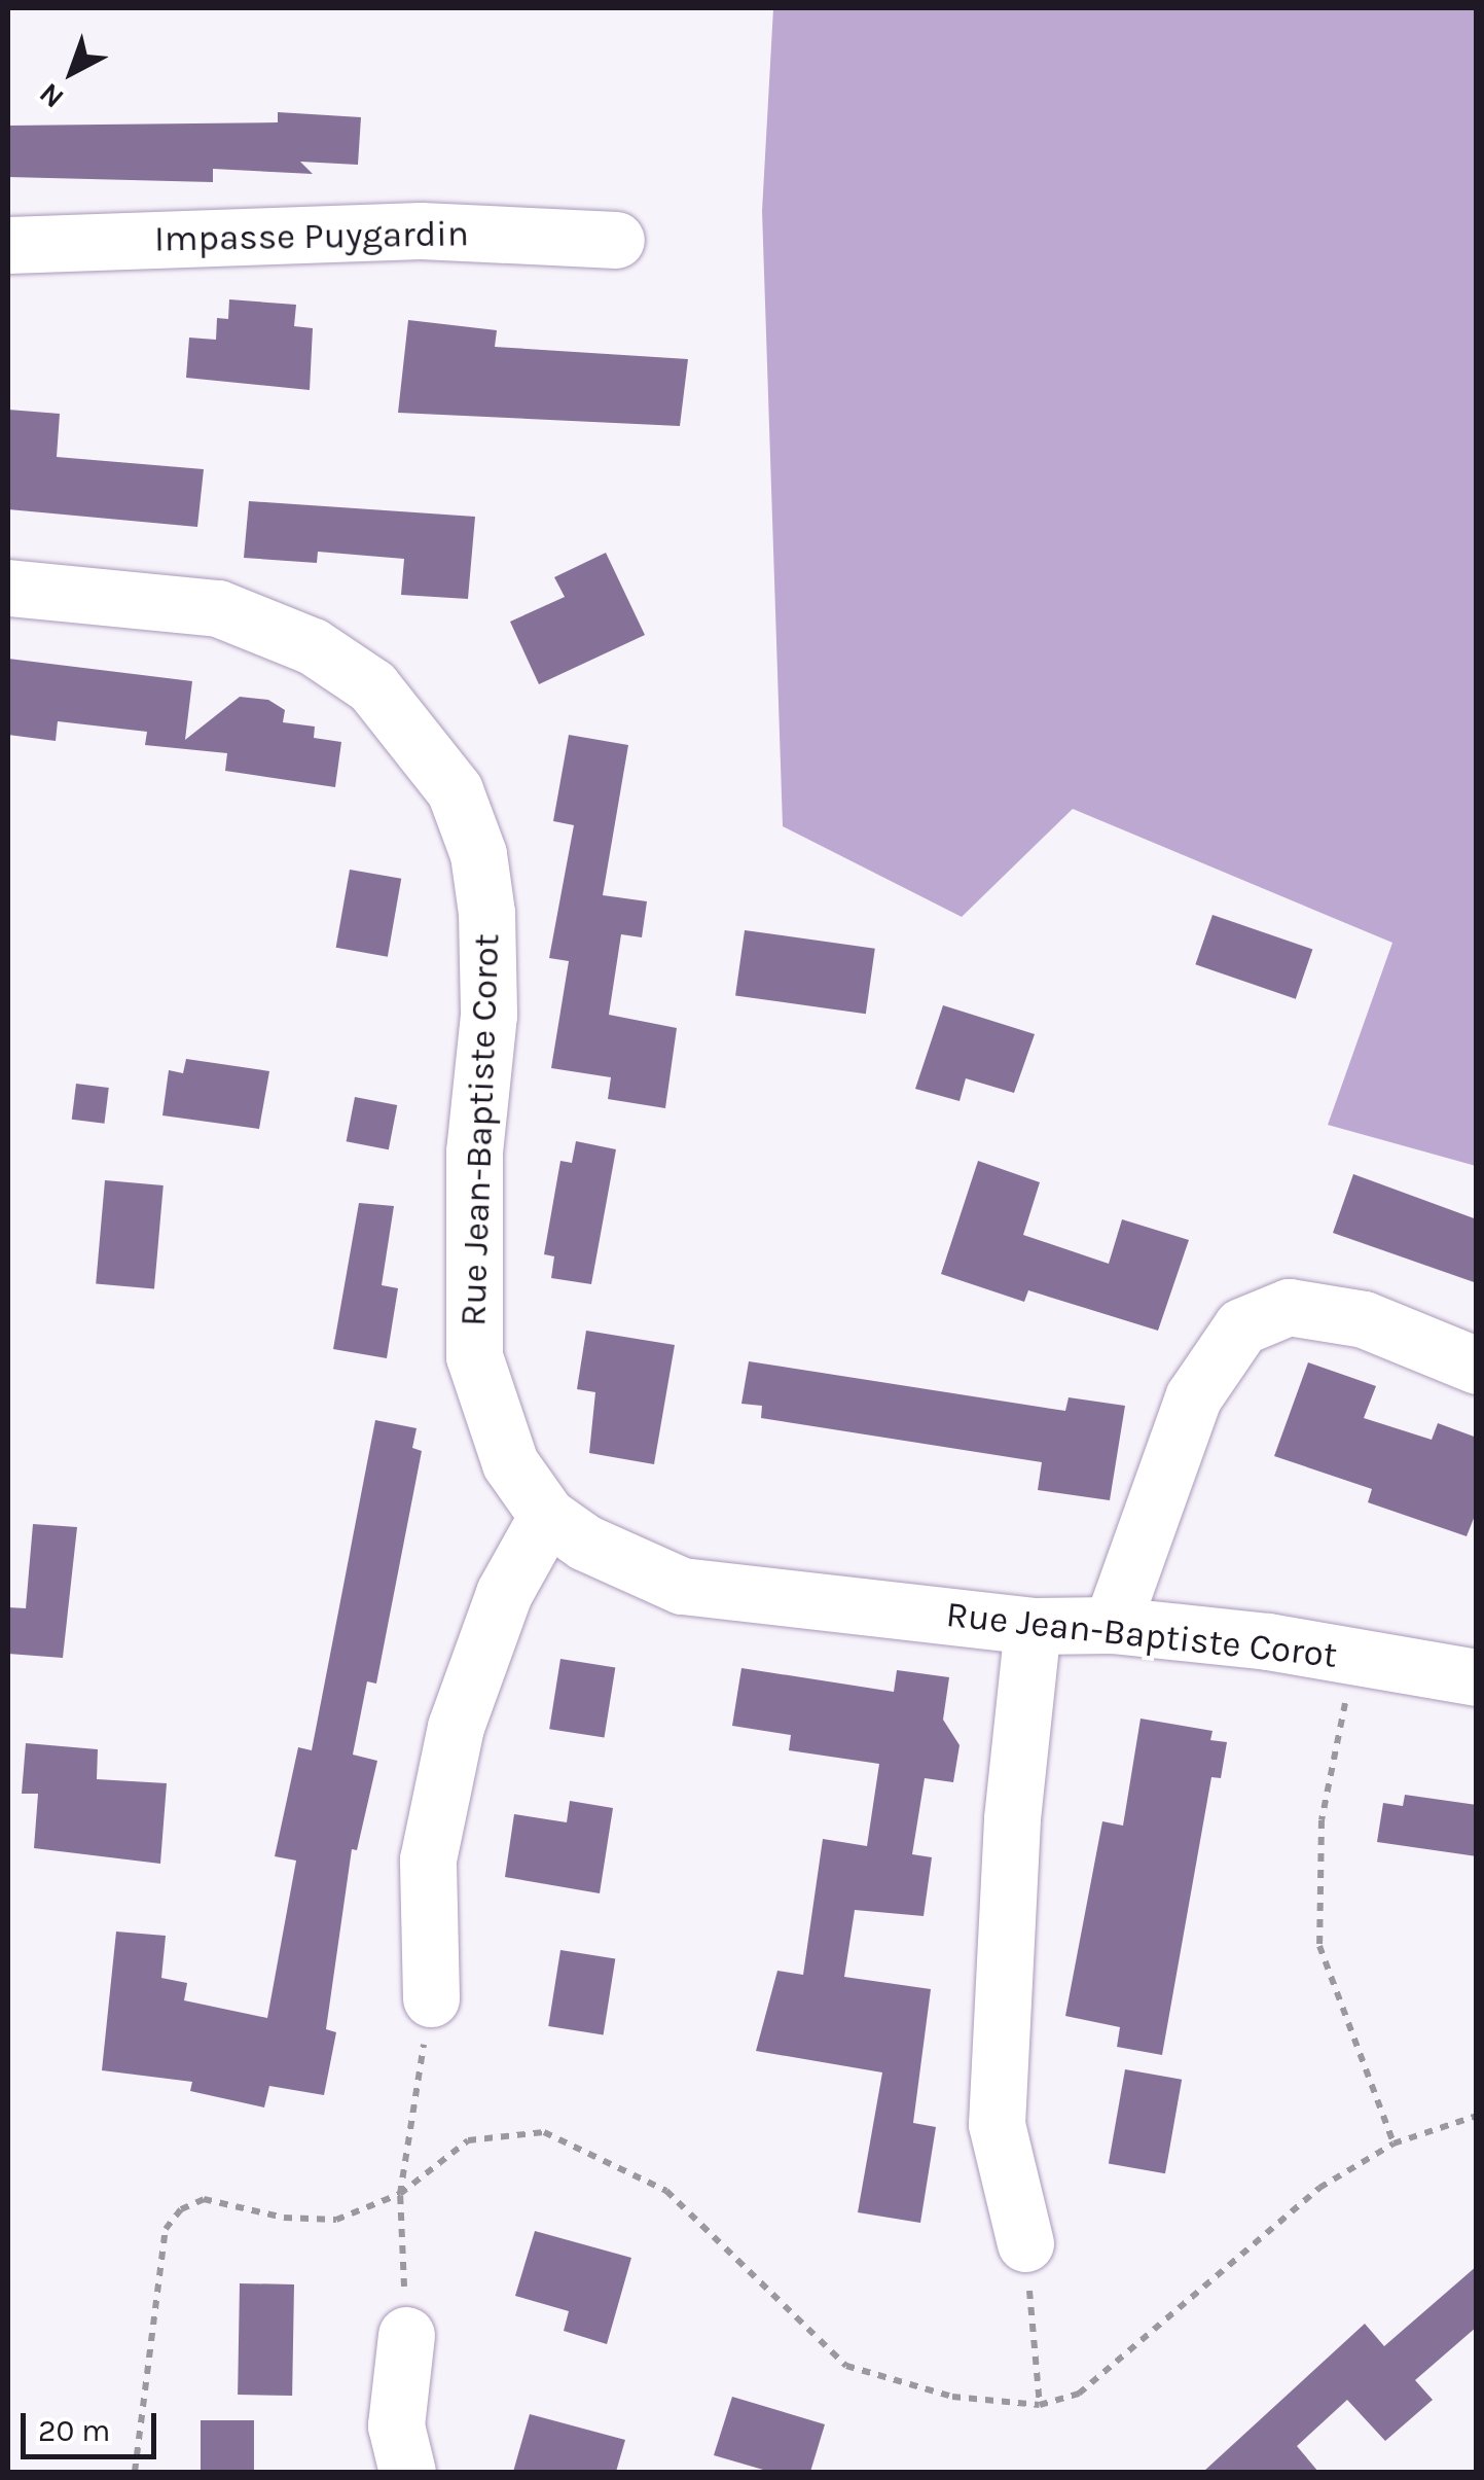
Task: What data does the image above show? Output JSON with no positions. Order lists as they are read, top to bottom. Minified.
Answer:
{"streets":{"street":["Impasse Puygardin","Rue Jean-Baptiste Corot"]},"scale_bar":"20 m","north":"bottom left"}
